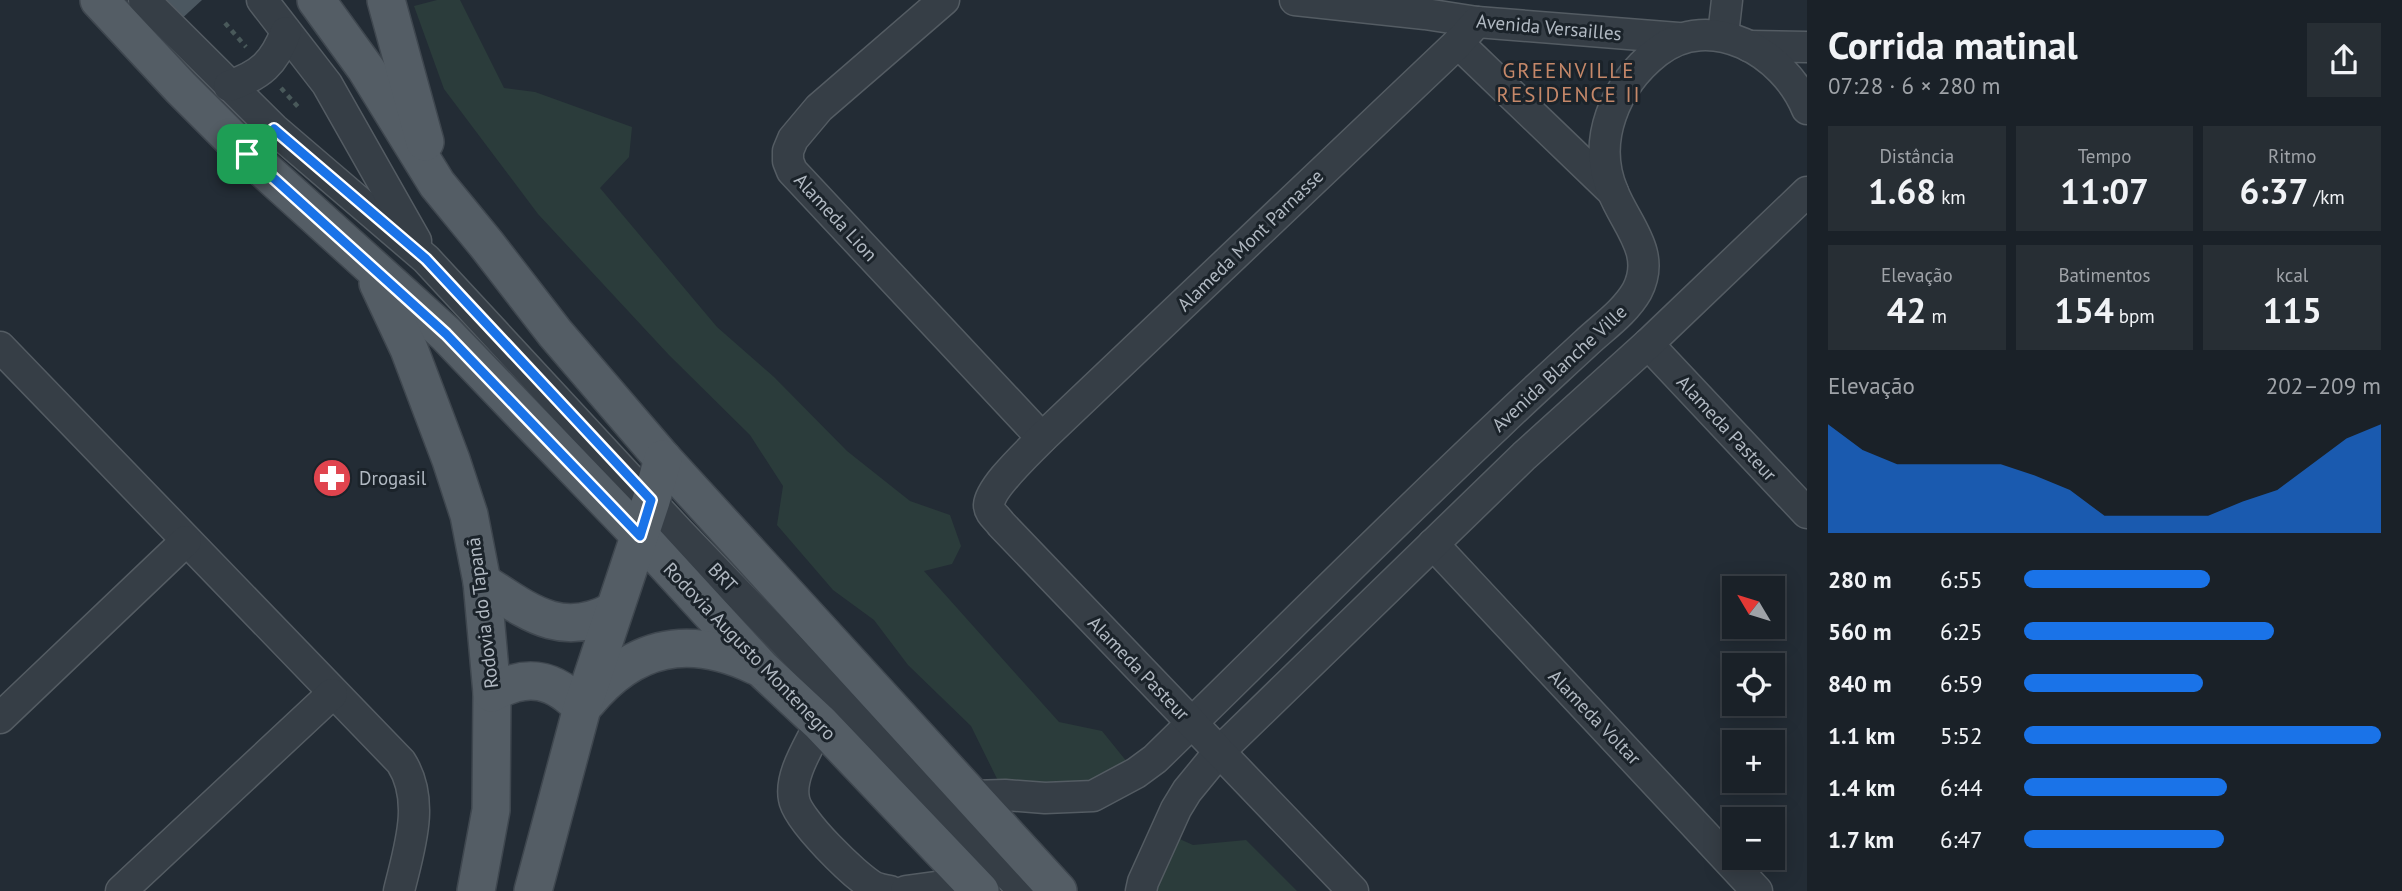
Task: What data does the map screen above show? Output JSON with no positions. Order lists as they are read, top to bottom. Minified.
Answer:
{"streets":{"main road":["Rodovia do Tapanã","Rodovia Augusto Montenegro"],"street":["Avenida Versailles","Alameda Lion","Alameda Mont Parnasse","Avenida Blanche Ville","Alameda Pasteur","BRT","Alameda Voltar"]},"crossings":[["Avenida Versailles","Alameda Mont Parnasse"],["Avenida Versailles","Avenida Blanche Ville"],["Alameda Lion","Alameda Mont Parnasse"],["Alameda Lion","Alameda Pasteur"],["Alameda Mont Parnasse","Alameda Pasteur"],["Avenida Blanche Ville","Alameda Pasteur"],["Rodovia do Tapanã","Rodovia Augusto Montenegro"]],"districts":["GREENVILLE RESIDENCE II"],"places":{"pharmacy":["Drogasil"]},"north":"top left","page":{"heading":["Corrida matinal","07:28 · 6 × 280 m"],"stats":[["Distância","1.68 km"],["Tempo","11:07"],["Ritmo","6:37 /km"],["Elevação","42 m"],["Batimentos","154 bpm"],["kcal","115"]],"chart":["Elevação","202–209 m"],"list":[{"name":"280 m","note":"6:55"},{"name":"560 m","note":"6:25"},{"name":"840 m","note":"6:59"},{"name":"1.1 km","note":"5:52"},{"name":"1.4 km","note":"6:44"},{"name":"1.7 km","note":"6:47"}],"map_buttons":["+","−"]}}
